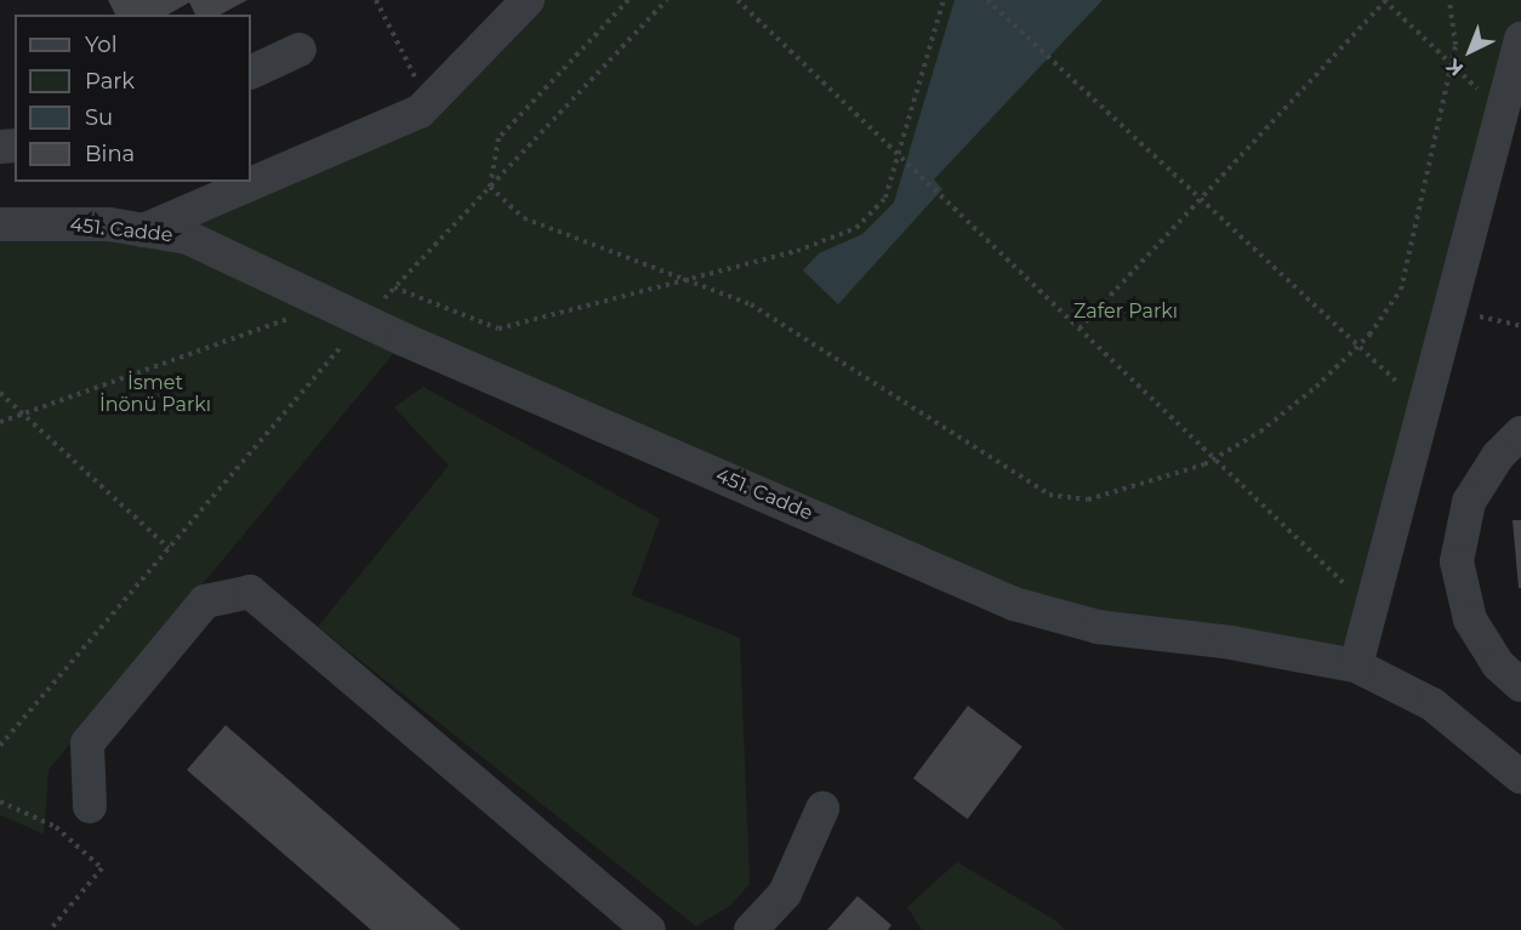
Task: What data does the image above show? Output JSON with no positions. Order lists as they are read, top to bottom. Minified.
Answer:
{"streets":{"street":["451. Cadde"]},"parks":["Zafer Parkı","İsmet İnönü Parkı"],"legend":["Yol","Park","Su","Bina"],"north":"bottom left"}
